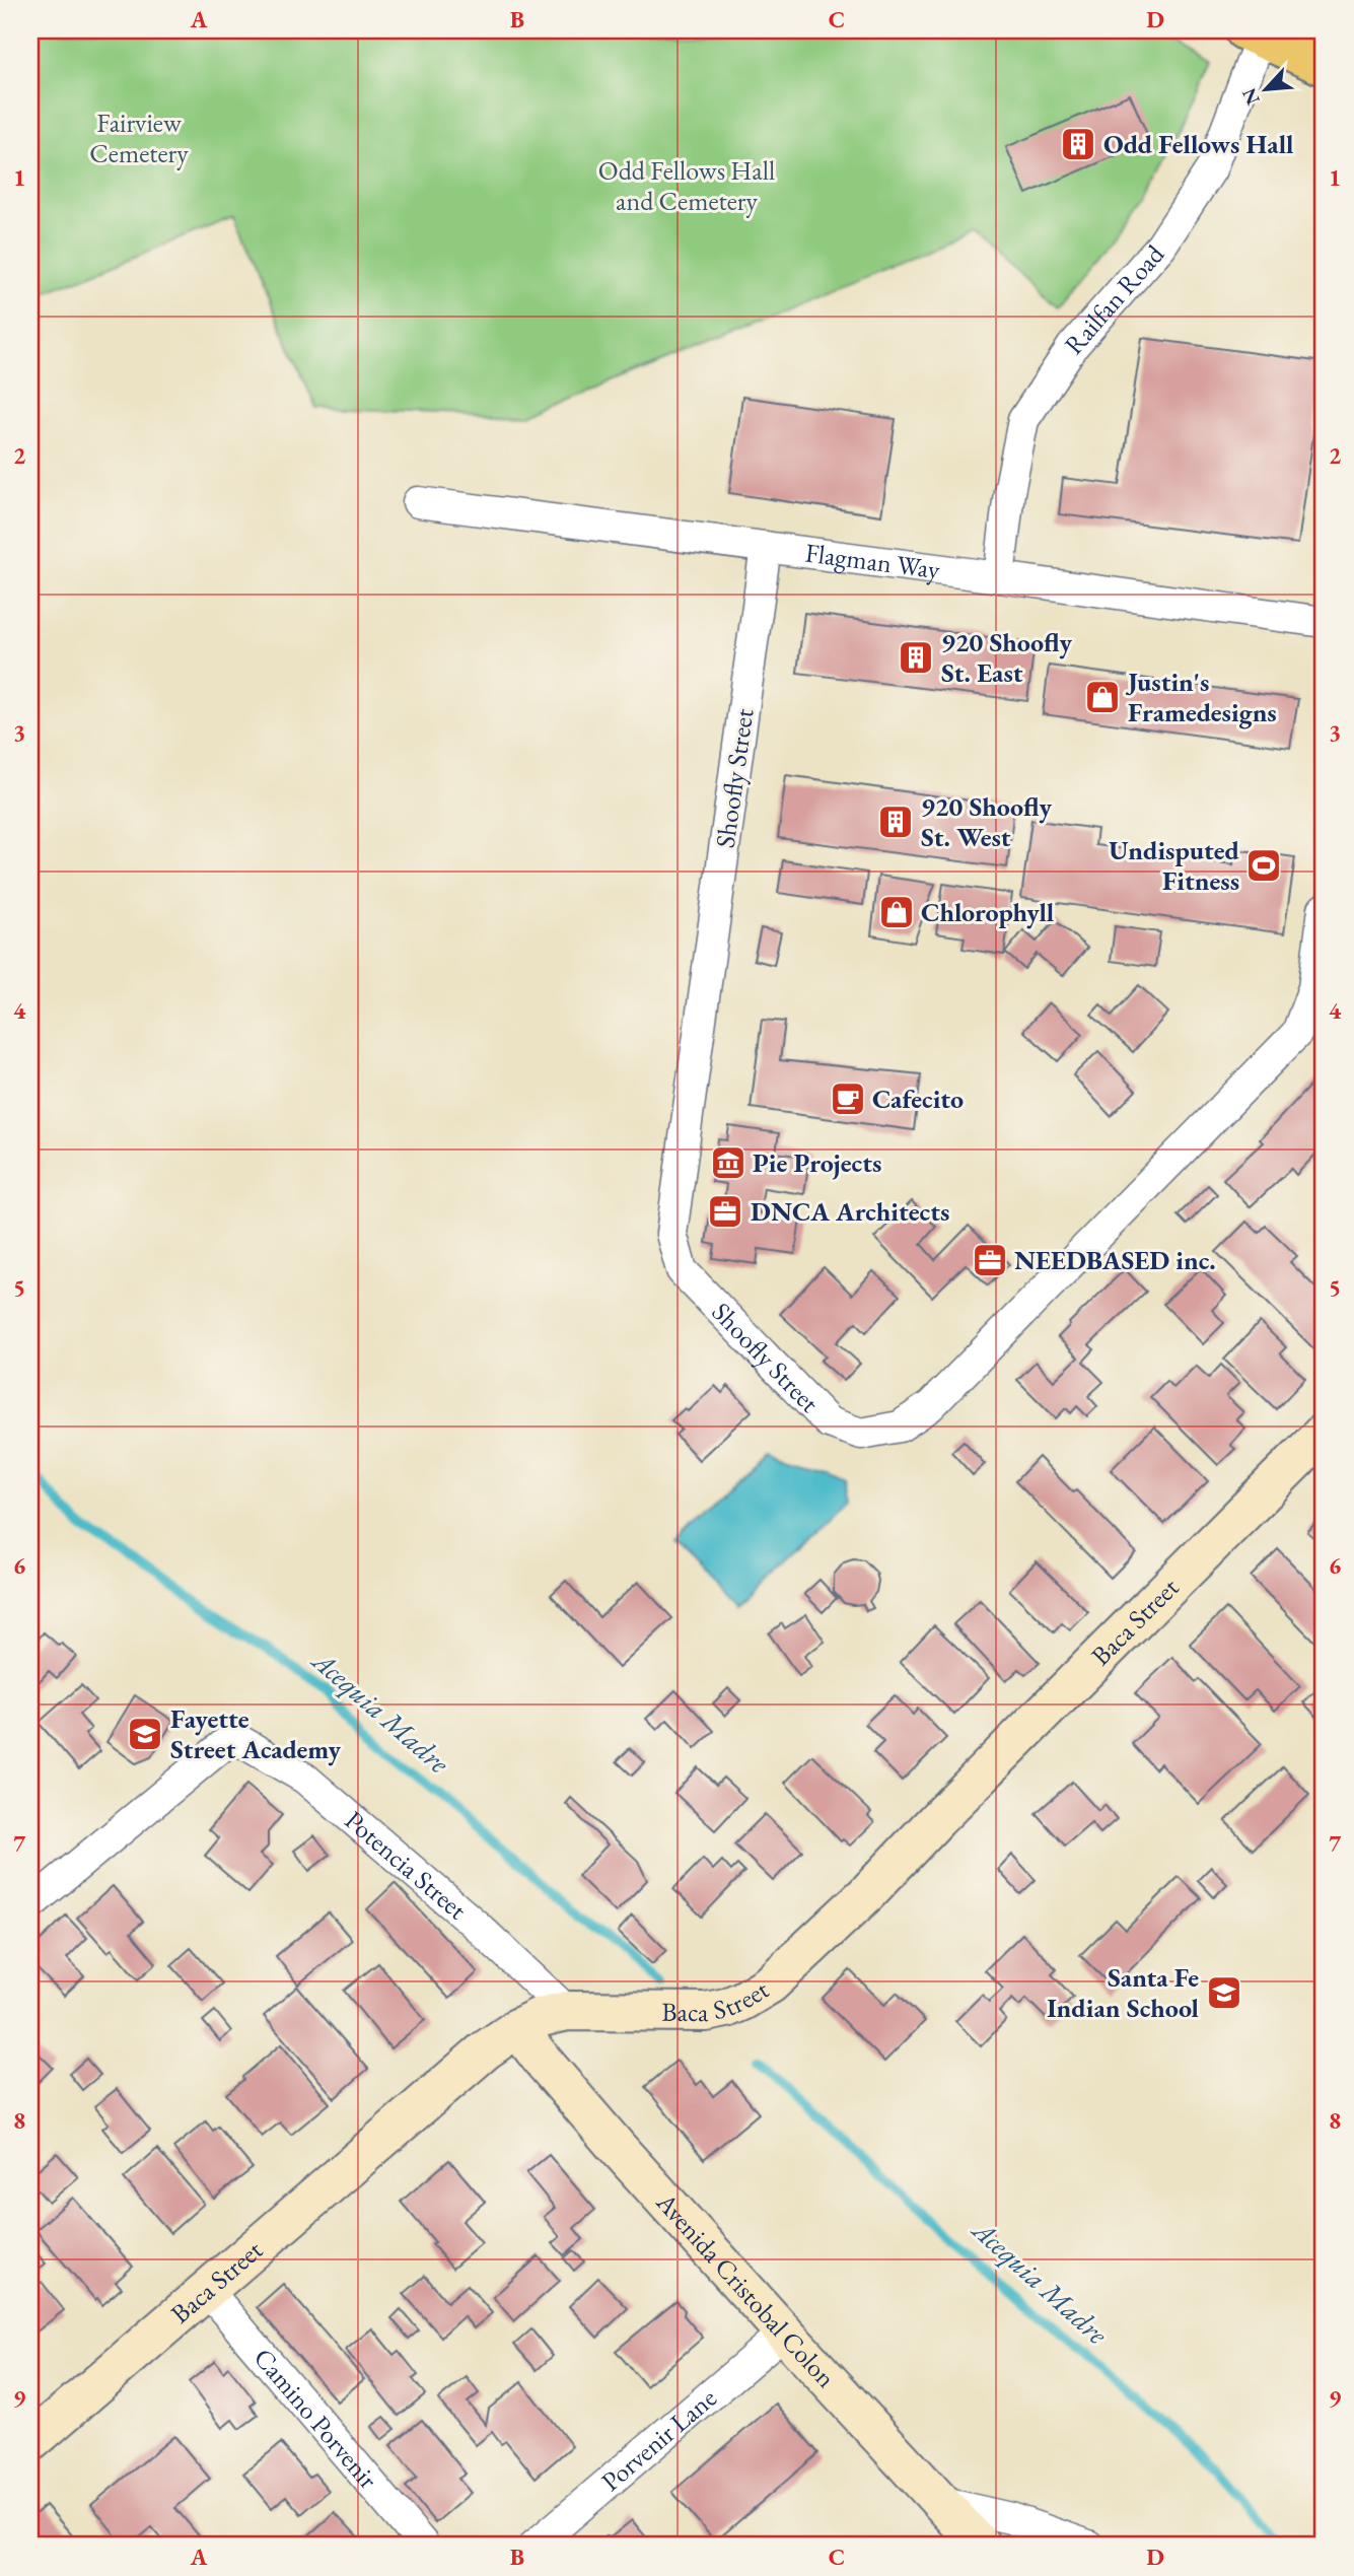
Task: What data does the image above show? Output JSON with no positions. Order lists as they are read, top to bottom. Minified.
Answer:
{"streets":{"street":["Railfan Road","Flagman Way","Shoofly Street","Baca Street","Potencia Street","Avenida Cristobal Colon","Camino Porvenir","Porvenir Lane"]},"crossings":[["Railfan Road","Flagman Way"],["Flagman Way","Shoofly Street"],["Baca Street","Potencia Street"],["Baca Street","Avenida Cristobal Colon"],["Baca Street","Camino Porvenir"],["Avenida Cristobal Colon","Porvenir Lane"]],"water":["Acequia Madre"],"parks":["Fairview Cemetery","Odd Fellows Hall and Cemetery"],"places":{"building":["Odd Fellows Hall","920 Shoofly St. East","920 Shoofly St. West"],"shop":["Justin's Framedesigns","Chlorophyll"],"sports":["Undisputed Fitness"],"cafe":["Cafecito"],"museum":["Pie Projects"],"office":["DNCA Architects","NEEDBASED inc."],"school or university":["Fayette Street Academy","Santa Fe Indian School"]},"north":"bottom left","grid":{"columns":["A","B","C","D"],"rows":["1","2","3","4","5","6","7","8","9"]}}
